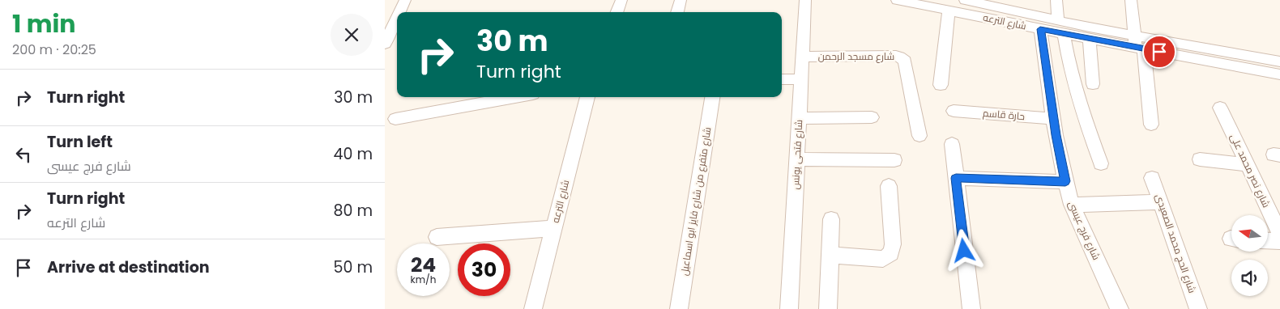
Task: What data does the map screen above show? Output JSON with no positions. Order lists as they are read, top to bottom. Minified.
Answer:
{"streets":{"street":["شارع الترعه","شارع مسجد الرحمن","حارة قاسم","شارع فتحى يونس","شارع نصر محمد على","شارع متفرع من شارع فايز ابو اسماعيل","شارع فرج عيسى","شارع الحج محمد الصعيدى"]},"crossings":[["شارع الترعه","شارع فرج عيسى"],["شارع مسجد الرحمن","شارع فتحى يونس"],["حارة قاسم","شارع فرج عيسى"]],"north":"left","page":{"heading":["1 min","200 m · 20:25"],"turn":["30 m","Turn right"],"list":[{"name":"Turn right","value":"30 m"},{"name":"Turn left","note":"شارع فرج عيسى","value":"40 m"},{"name":"Turn right","note":"شارع الترعه","value":"80 m"},{"name":"Arrive at destination","value":"50 m"}],"speed":"24 km/h","limit":"30"}}
